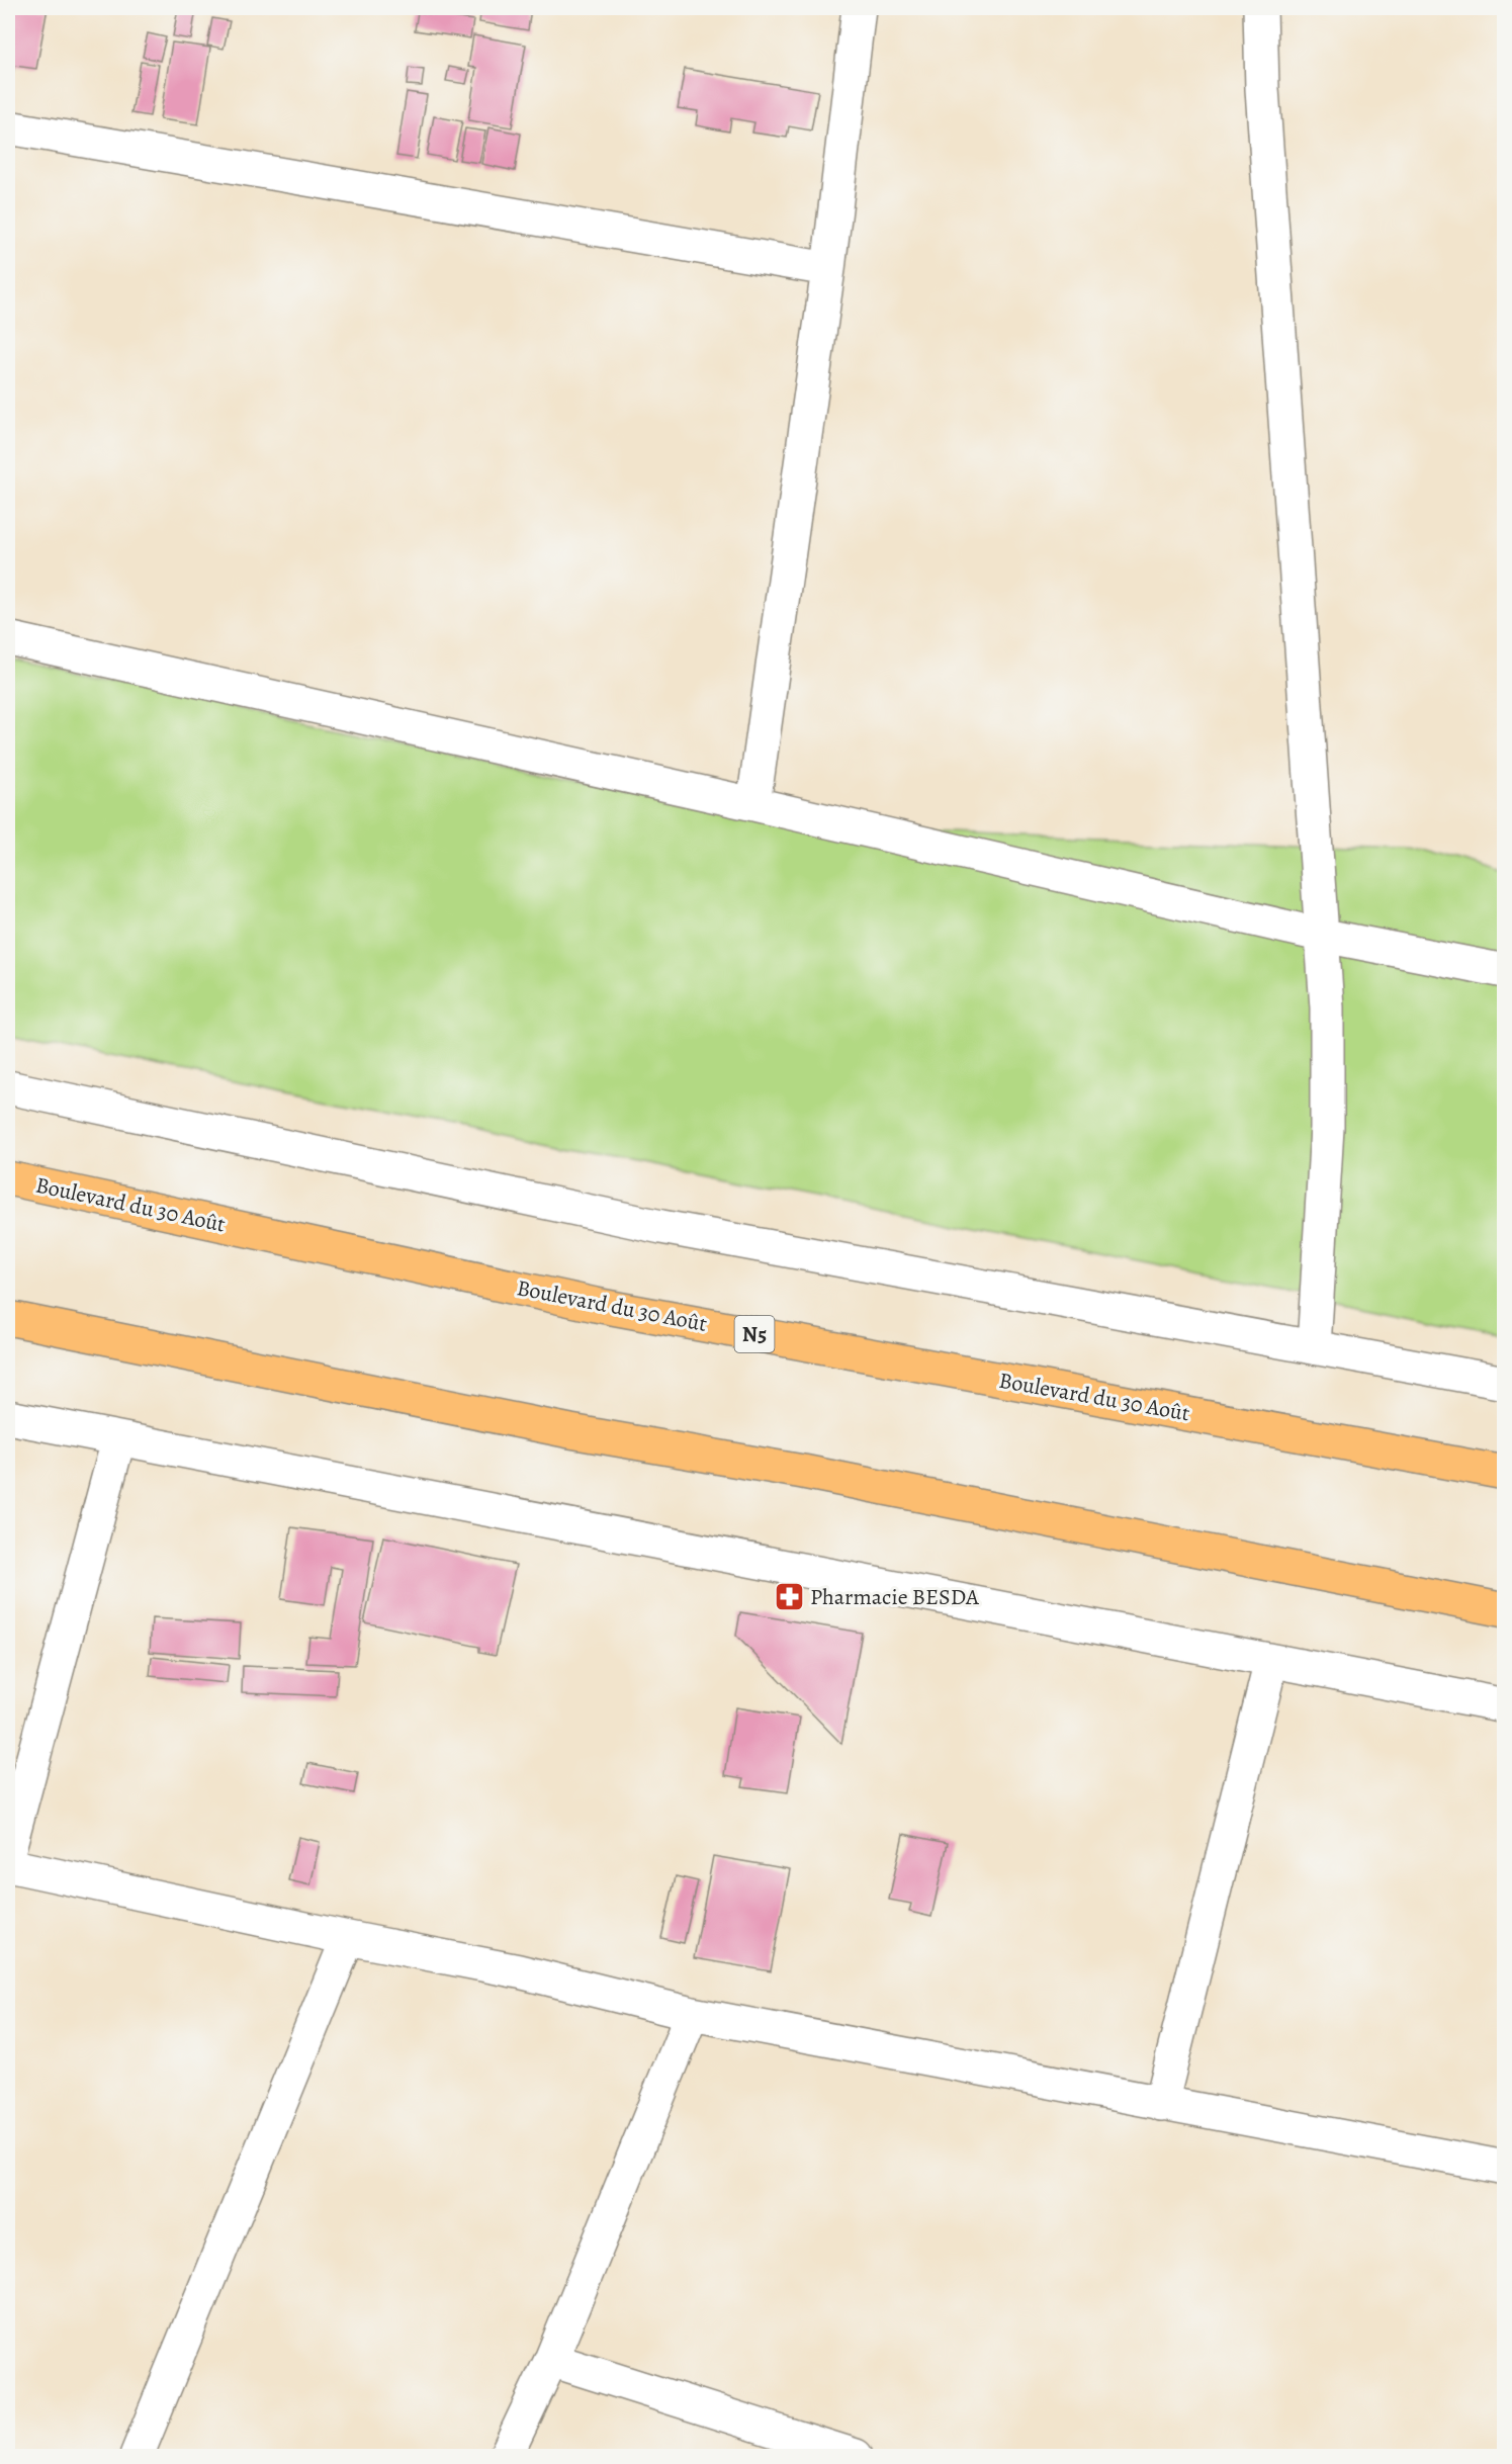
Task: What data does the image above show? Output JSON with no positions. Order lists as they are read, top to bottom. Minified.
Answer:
{"streets":{"highway":["Boulevard du 30 Août","N5"]},"places":{"pharmacy":["Pharmacie BESDA"]}}
